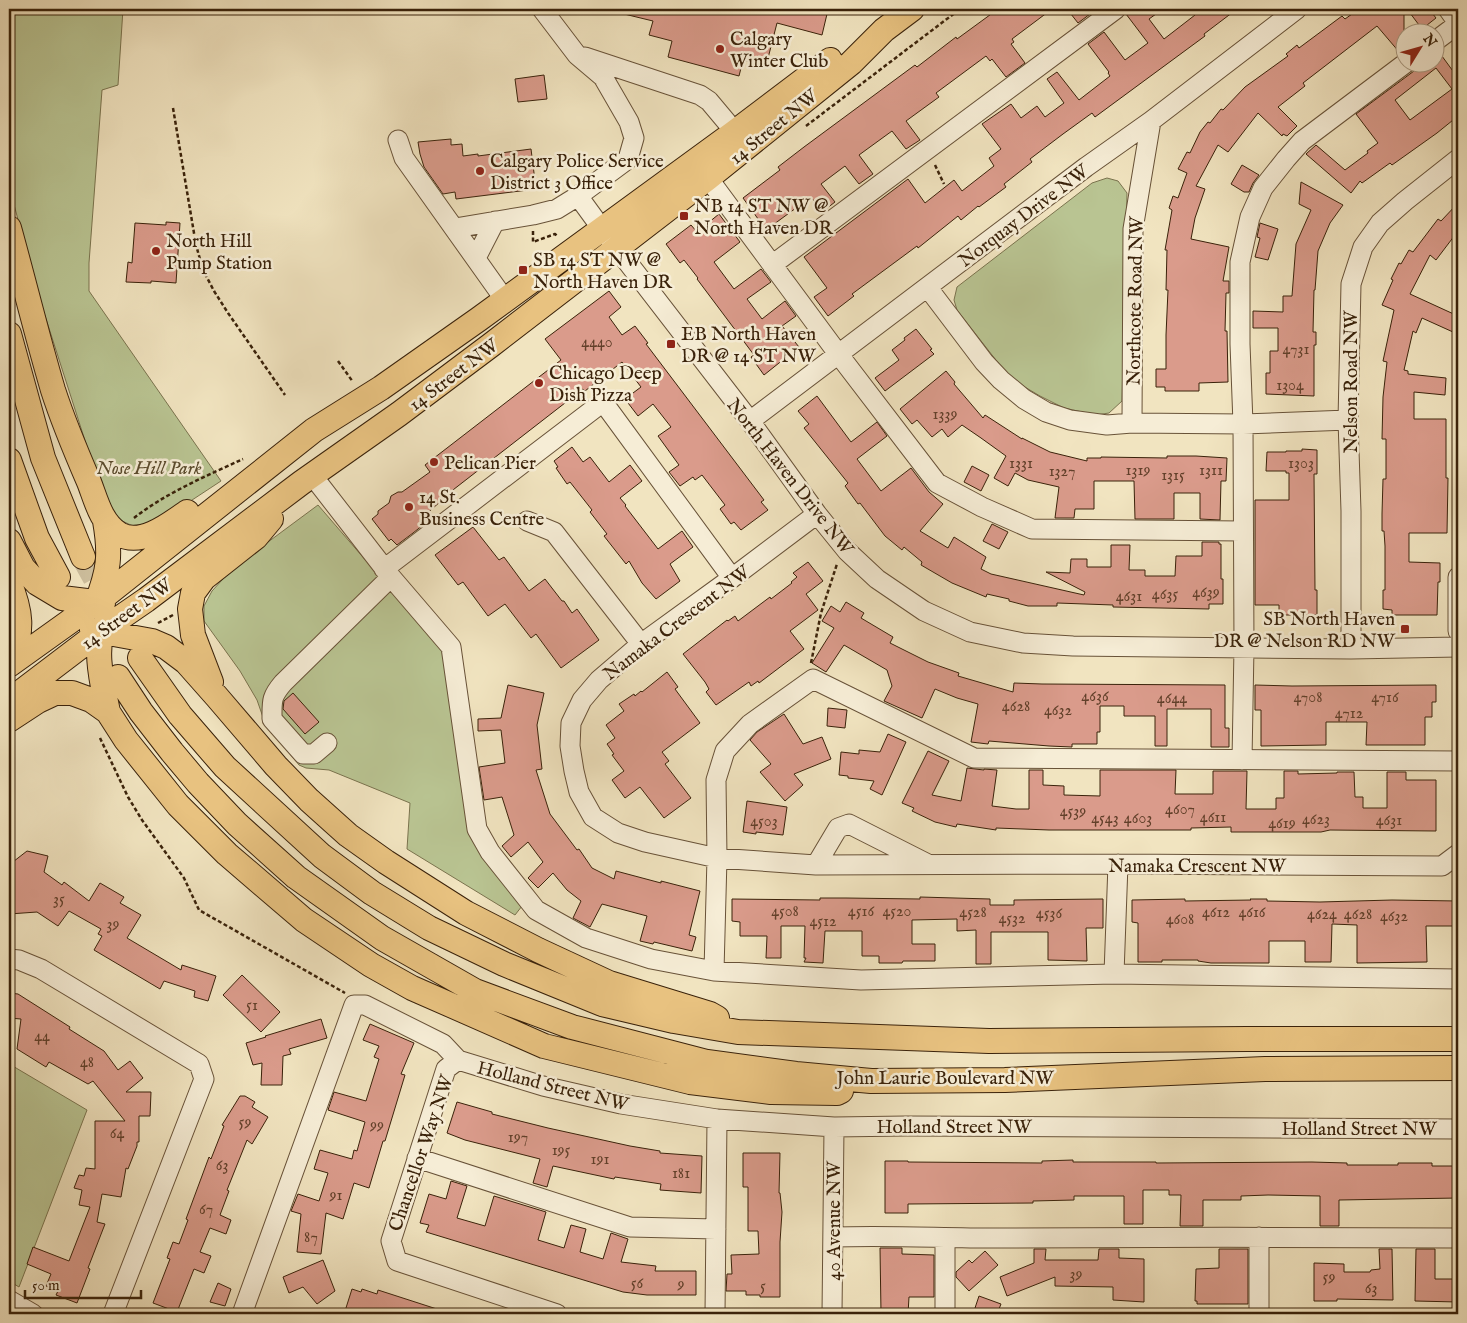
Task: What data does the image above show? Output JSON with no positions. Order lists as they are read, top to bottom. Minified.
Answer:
{"streets":{"main road":["14 Street NW","John Laurie Boulevard NW"],"street":["Norquay Drive NW","Northcote Road NW","Nelson Road NW","North Haven Drive NW","Namaka Crescent NW","Holland Street NW","Chancellor Way NW","40 Avenue NW"]},"crossings":[["14 Street NW","North Haven Drive NW"],["Norquay Drive NW","Northcote Road NW"],["Norquay Drive NW","North Haven Drive NW"],["Nelson Road NW","North Haven Drive NW"],["North Haven Drive NW","Namaka Crescent NW"],["Holland Street NW","Chancellor Way NW"],["Holland Street NW","40 Avenue NW"]],"parks":["Nose Hill Park"],"places":{"other":["Calgary Winter Club","Calgary Police Service District 3 Office","North Hill Pump Station","Chicago Deep Dish Pizza","Pelican Pier","14 St. Business Centre"],"transit":["NB 14 ST NW @ North Haven DR","SB 14 ST NW @ North Haven DR","EB North Haven DR @ 14 ST NW","SB North Haven DR @ Nelson RD NW"]},"house_numbers":["4440","4731","1304","1339","1331","1303","1319","1311","1327","1315","4639","4635","4631","4636","4708","4716","4644","4628","4632","4712","4607","4539","4611","4543","4603","4623","4631","4503","4619","35","4508","4516","4520","4528","4612","4616","4536","4624","4628","4632","4532","4608","4512","39","51","44","48","59","99","64","197","195","191","63","181","91","67","87","39","59","56","9","5","63"],"scale_bar":"50 m","north":"top right"}
